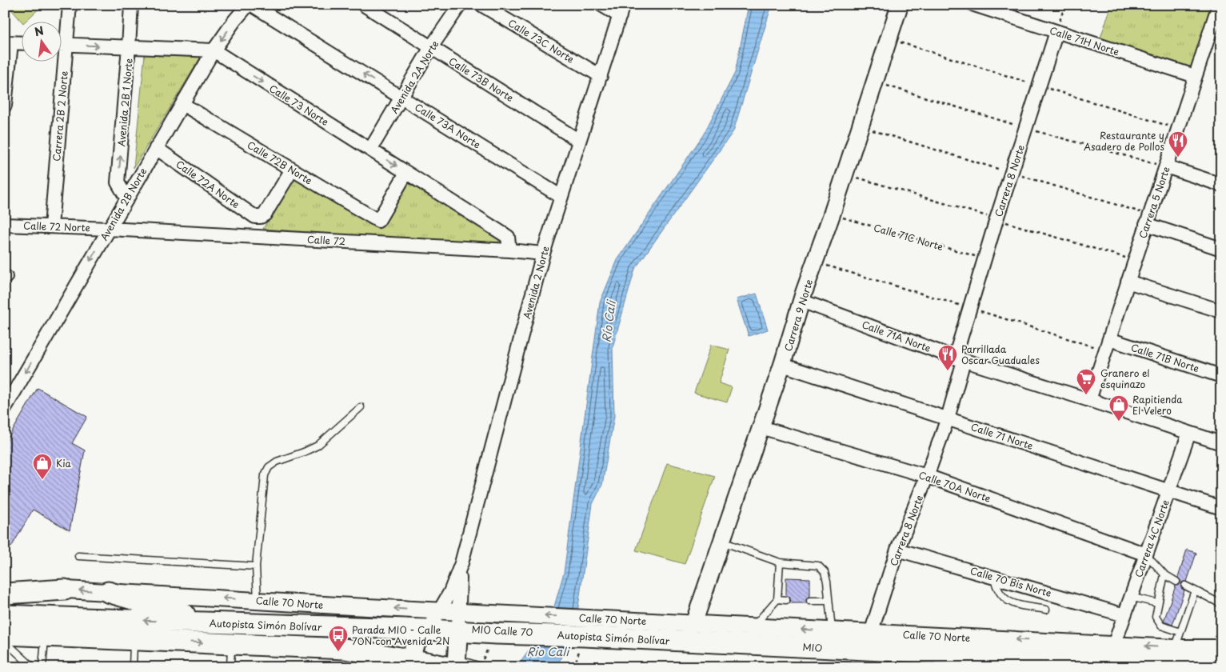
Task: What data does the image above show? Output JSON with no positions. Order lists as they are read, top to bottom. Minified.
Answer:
{"streets":{"highway":["Autopista Simón Bolívar"],"street":["Calle 73C Norte","Calle 71H Norte","Avenida 2A Norte","Calle 73B Norte","Avenida 2B 1 Norte","Calle 73 Norte","Carrera 2B 2 Norte","Calle 73A Norte","Calle 72B Norte","Carrera 8 Norte","Calle 72A Norte","Carrera 5 Norte","Avenida 2B Norte","Calle 72 Norte","Calle 72","Avenida 2 Norte","Carrera 9 Norte","Calle 71A Norte","Calle 71B Norte","Calle 71 Norte","Calle 70A Norte","Carrera 4C Norte","Calle 70 Bis Norte","Calle 70 Norte"],"lane":["MIO Calle 70"],"path":["Calle 71C Norte"]},"crossings":[["Calle 73C Norte","Avenida 2 Norte"],["Calle 71H Norte","Carrera 8 Norte"],["Calle 71H Norte","Carrera 5 Norte"],["Avenida 2A Norte","Calle 73B Norte"],["Avenida 2A Norte","Calle 73 Norte"],["Avenida 2A Norte","Calle 73A Norte"],["Calle 73B Norte","Avenida 2 Norte"],["Avenida 2B 1 Norte","Calle 73 Norte"],["Avenida 2B 1 Norte","Avenida 2B Norte"],["Calle 73 Norte","Calle 72B Norte"],["Calle 73 Norte","Avenida 2B Norte"],["Calle 73 Norte","Calle 72"],["Carrera 2B 2 Norte","Calle 72 Norte"],["Calle 73A Norte","Avenida 2 Norte"],["Calle 72B Norte","Calle 72A Norte"],["Calle 72B Norte","Avenida 2B Norte"],["Carrera 8 Norte","Calle 71C Norte"],["Carrera 8 Norte","Calle 71A Norte"],["Carrera 8 Norte","Calle 71 Norte"],["Carrera 8 Norte","Calle 70A Norte"],["Carrera 8 Norte","Calle 70 Bis Norte"],["Carrera 8 Norte","Calle 70 Norte"],["Calle 72A Norte","Avenida 2B Norte"],["Carrera 5 Norte","Calle 71A Norte"],["Carrera 5 Norte","Calle 71B Norte"],["Avenida 2B Norte","Calle 72 Norte"],["Avenida 2B Norte","Calle 72"],["Calle 72 Norte","Calle 72"],["Calle 71C Norte","Carrera 9 Norte"],["Calle 72","Avenida 2 Norte"],["Avenida 2 Norte","Calle 70 Norte"],["Avenida 2 Norte","Autopista Simón Bolívar"],["Carrera 9 Norte","Calle 71A Norte"],["Carrera 9 Norte","Calle 71 Norte"],["Carrera 9 Norte","Calle 70A Norte"],["Carrera 9 Norte","Calle 70 Norte"],["Calle 71A Norte","Carrera 4C Norte"],["Calle 71 Norte","Carrera 4C Norte"],["Calle 70A Norte","Carrera 4C Norte"],["Carrera 4C Norte","Calle 70 Bis Norte"],["Carrera 4C Norte","Calle 70 Norte"],["Calle 70 Norte","Autopista Simón Bolívar"],["Autopista Simón Bolívar","MIO Calle 70"]],"one_way":["Avenida 2B 1 Norte","Calle 73 Norte","Calle 73A Norte","Avenida 2B Norte","Calle 70 Norte"],"water":["Río Cali","Rio Cali"],"places":{"restaurant":["Restaurante y Asadero de Pollos","Parrillada Oscar Guaduales"],"supermarket":["Granero el esquinazo"],"shop":["Rapitienda El Velero","Kia"],"bus stop":["Parada MIO - Calle 70N con Avenida 2N"]},"north":"top"}
